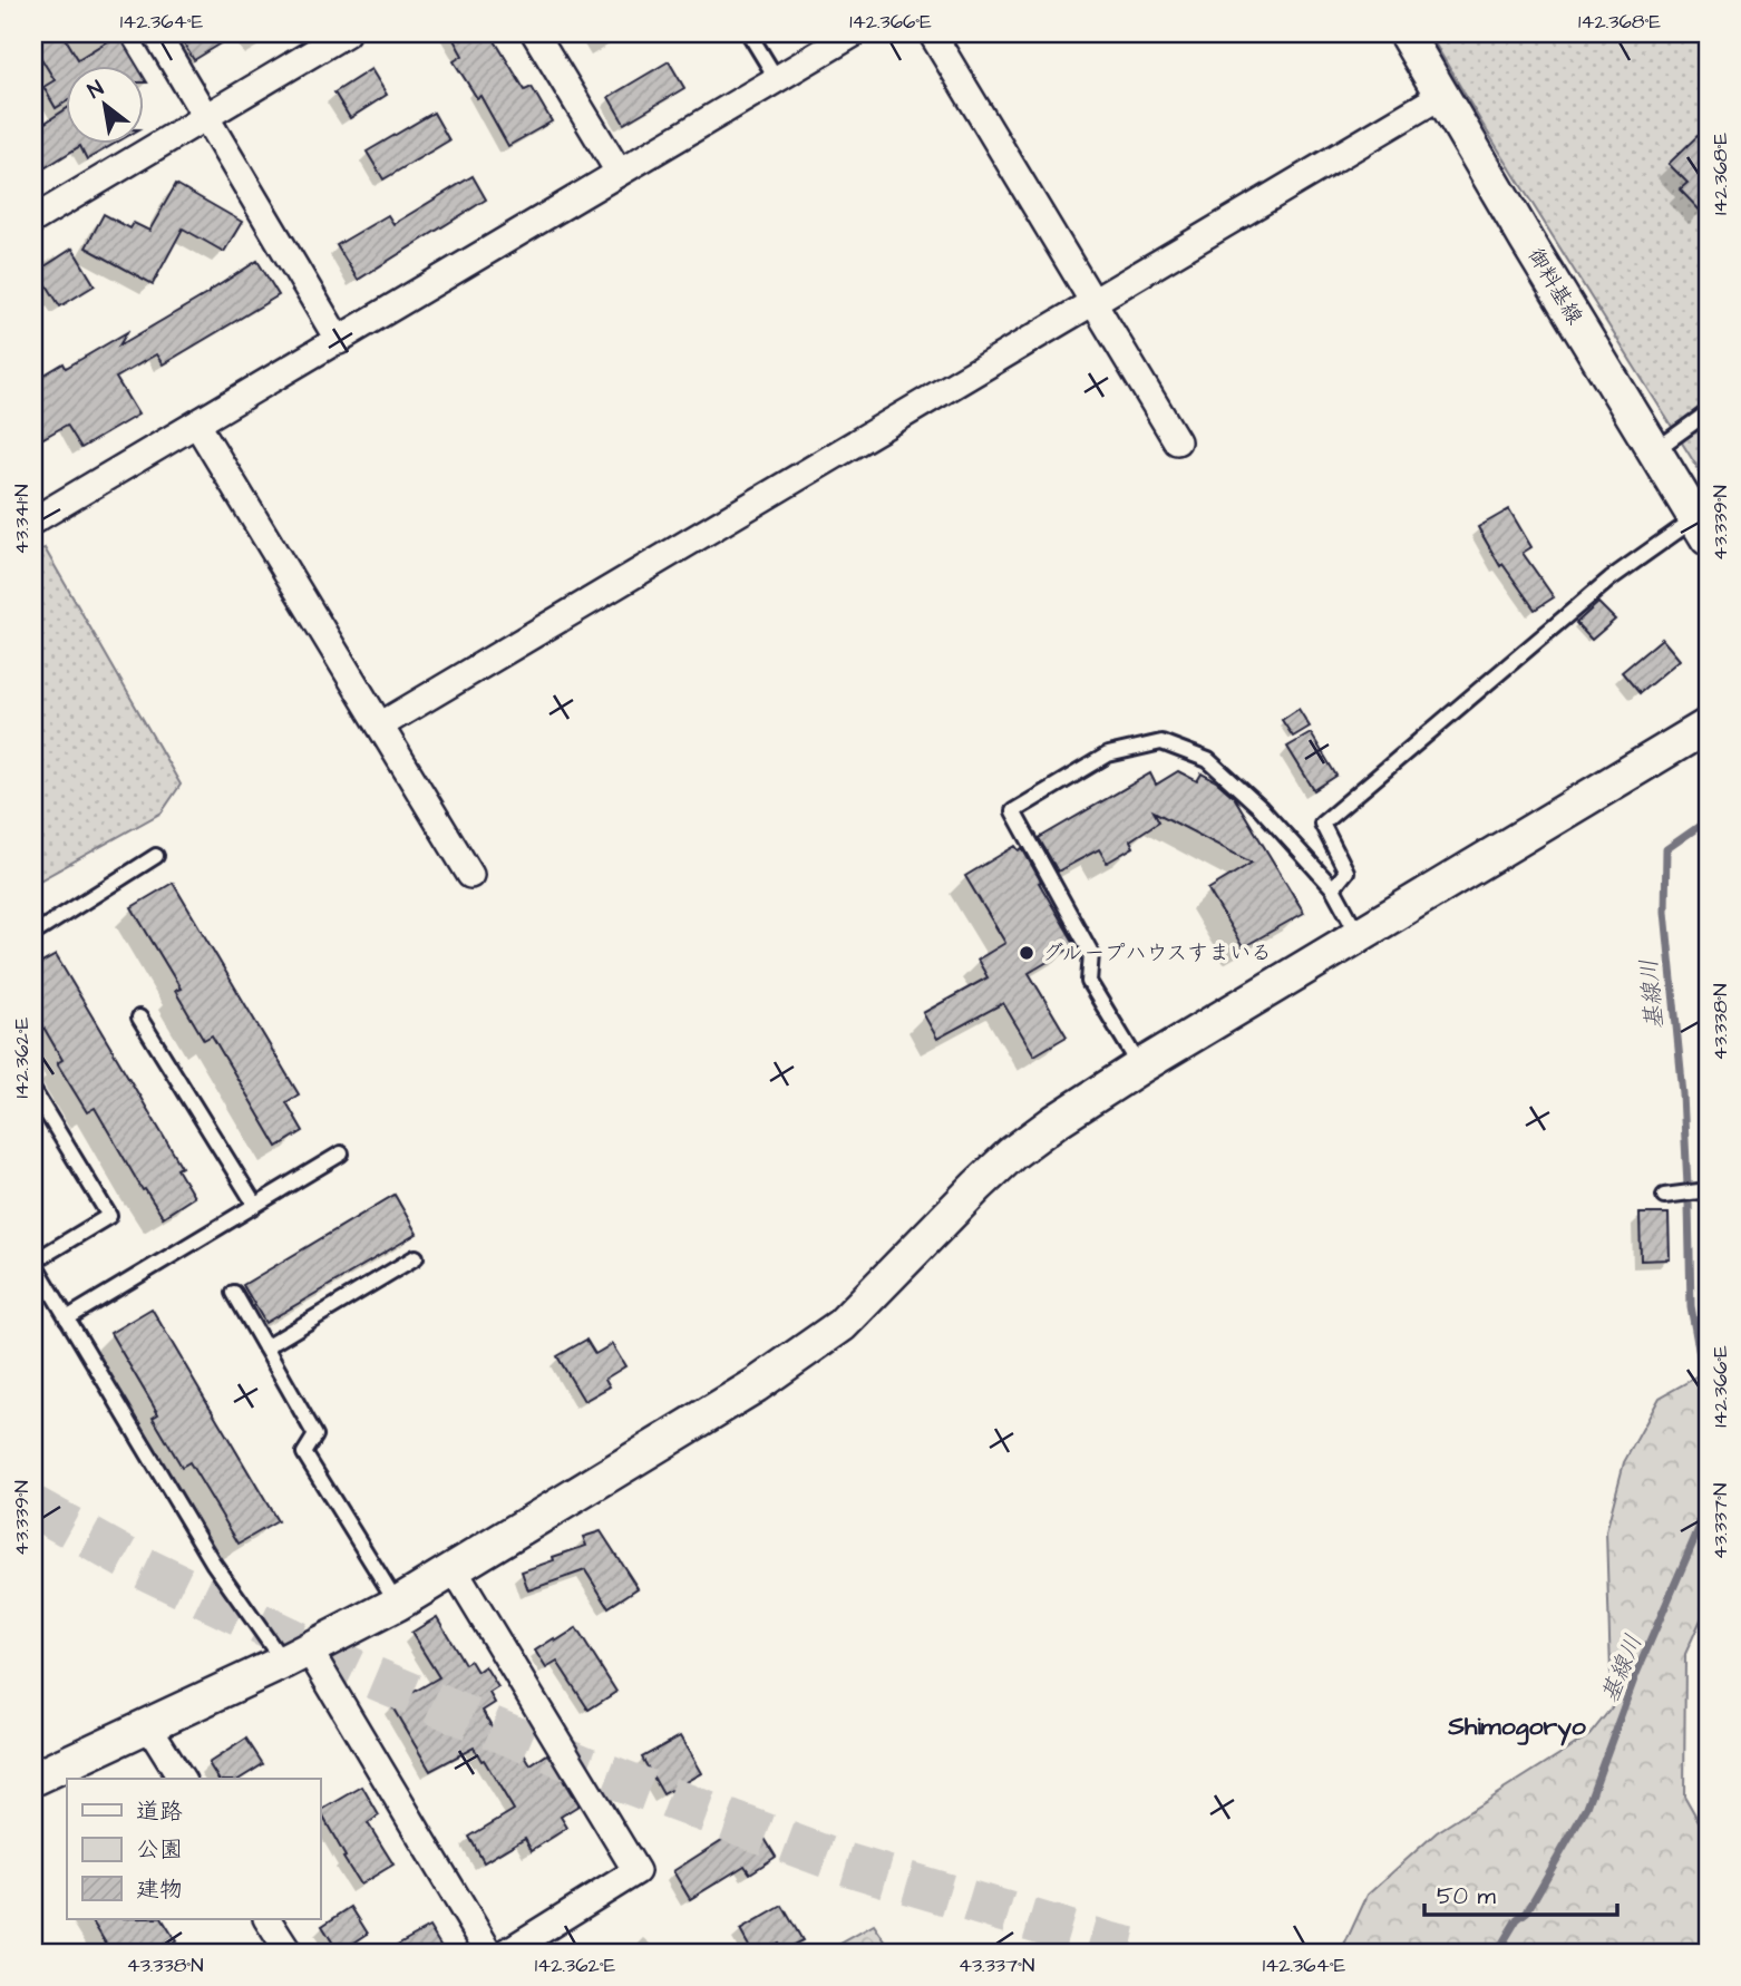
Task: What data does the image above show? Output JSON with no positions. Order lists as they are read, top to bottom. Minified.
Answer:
{"streets":{"street":["御料基線"]},"districts":["Shimogoryo"],"water":["基線川"],"places":["グループハウスすまいる"],"legend":["道路","公園","建物"],"scale_bar":"50 m","north":"top left","coordinates":["142.364°E","142.366°E","142.368°E","43.341°N","43.339°N","43.338°N","142.362°E","43.337°N"]}
